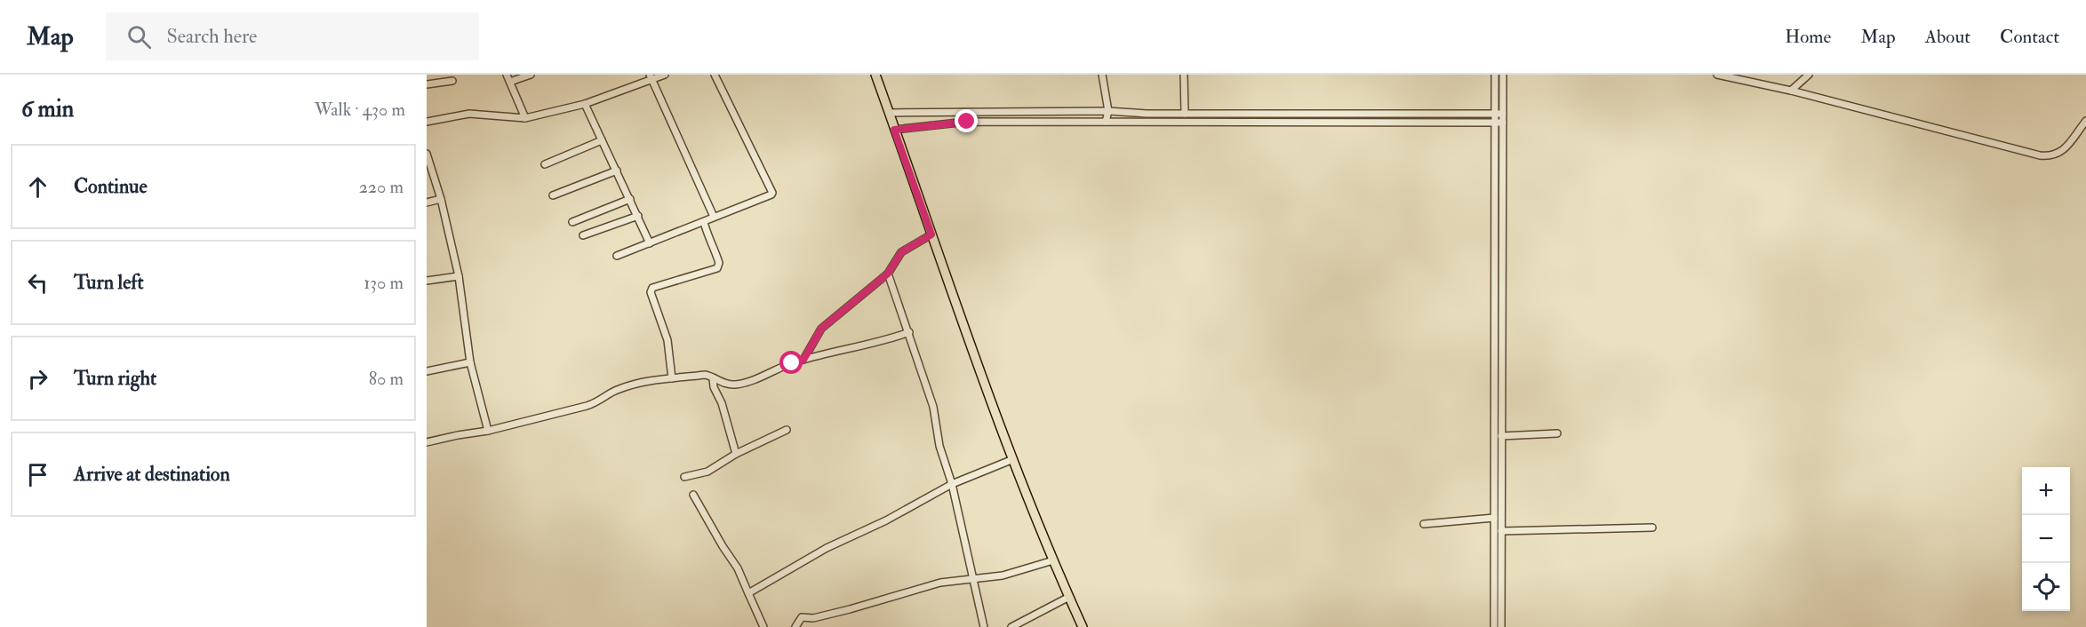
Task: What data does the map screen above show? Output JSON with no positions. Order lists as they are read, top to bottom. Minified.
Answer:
{"page":{"header":"Map","search":"Search here","nav":["Home","Map","About","Contact"],"heading":["6 min","Walk · 430 m"],"list":[["Continue","220 m"],["Turn left","130 m"],["Turn right","80 m"],"Arrive at destination"],"map_buttons":["+","−"]}}
